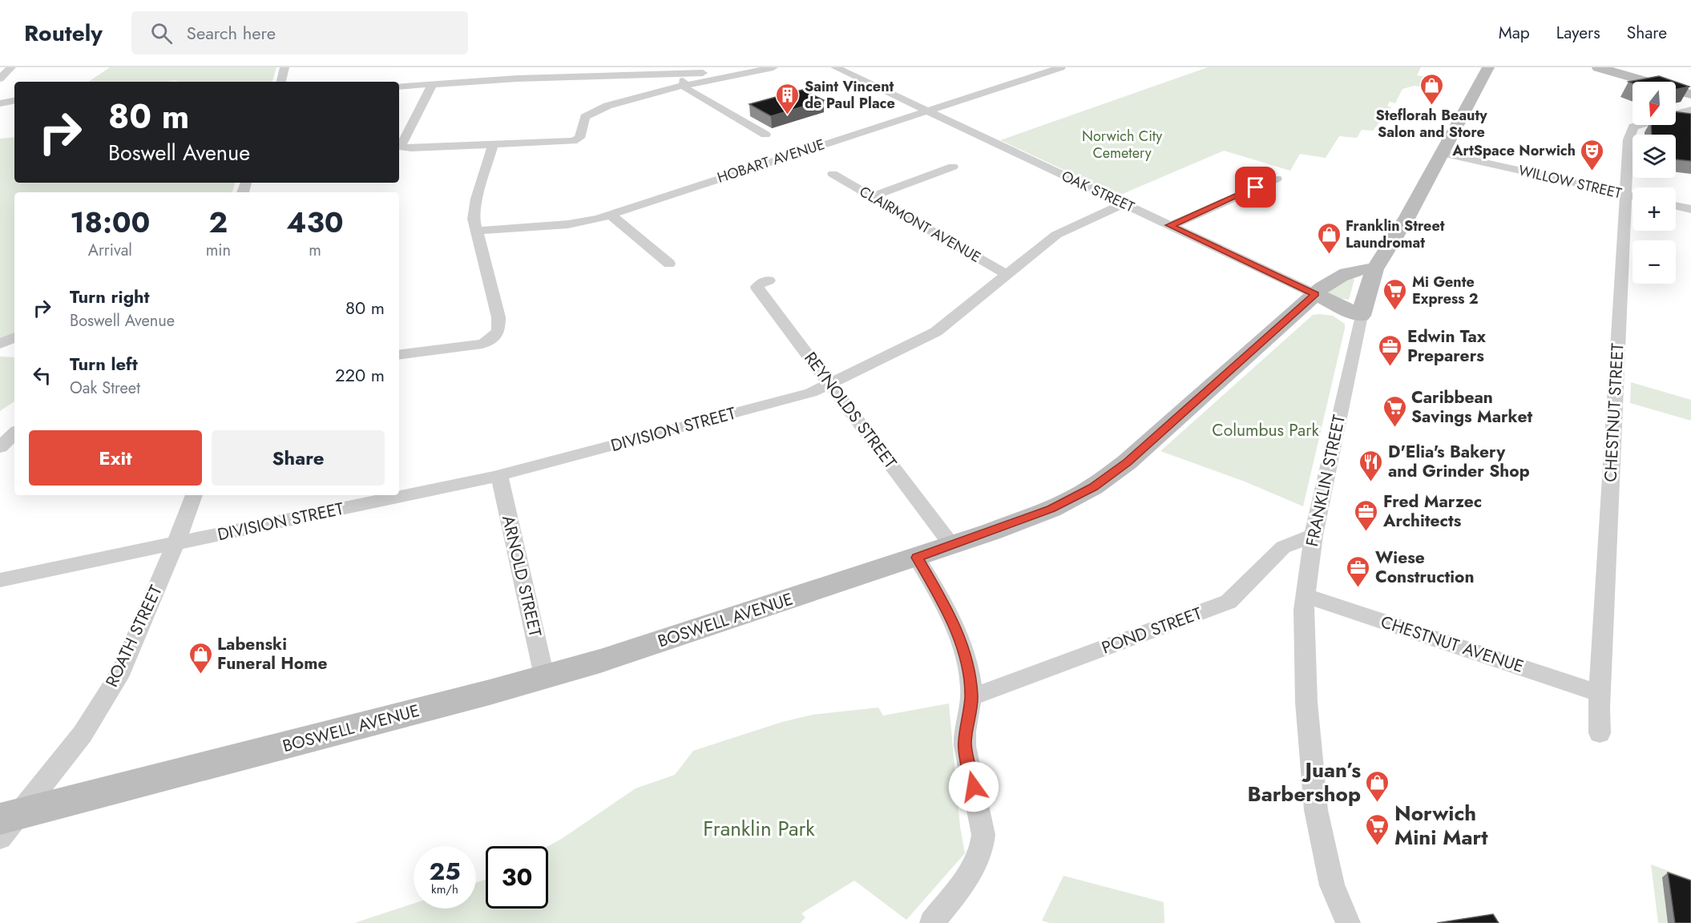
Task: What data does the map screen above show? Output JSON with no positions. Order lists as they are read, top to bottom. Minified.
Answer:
{"streets":{"street":["HOBART AVENUE","WILLOW STREET","OAK STREET","CLAIRMONT AVENUE","REYNOLDS STREET","CHESTNUT STREET","DIVISION STREET","FRANKLIN STREET","ARNOLD STREET","BOSWELL AVENUE","POND STREET","ROATH STREET","CHESTNUT AVENUE"]},"crossings":[["HOBART AVENUE","OAK STREET"],["WILLOW STREET","FRANKLIN STREET"],["OAK STREET","DIVISION STREET"],["OAK STREET","FRANKLIN STREET"],["OAK STREET","BOSWELL AVENUE"],["CLAIRMONT AVENUE","DIVISION STREET"],["REYNOLDS STREET","DIVISION STREET"],["REYNOLDS STREET","BOSWELL AVENUE"],["CHESTNUT STREET","CHESTNUT AVENUE"],["DIVISION STREET","ARNOLD STREET"],["DIVISION STREET","ROATH STREET"],["FRANKLIN STREET","BOSWELL AVENUE"],["FRANKLIN STREET","POND STREET"],["FRANKLIN STREET","CHESTNUT AVENUE"],["ARNOLD STREET","BOSWELL AVENUE"],["BOSWELL AVENUE","ROATH STREET"]],"parks":["Norwich City Cemetery","Columbus Park","Franklin Park"],"places":{"shop":["Steflorah Beauty Salon and Store","Franklin Street Laundromat","Labenski Funeral Home","Juan’s Barbershop"],"building":["Saint Vincent de Paul Place"],"theatre":["ArtSpace Norwich"],"supermarket":["Mi Gente Express 2","Caribbean Savings Market","Norwich Mini Mart"],"office":["Edwin Tax Preparers","Fred Marzec Architects","Wiese Construction"],"restaurant":["D'Elia's Bakery and Grinder Shop"]},"north":"bottom","page":{"header":"Routely","search":"Search here","nav":["Map","Layers","Share"],"map_buttons":["+","−"],"turn":["80 m","Boswell Avenue"],"eta":["18:00","Arrival","2","min","430","m"],"list":[{"name":"Turn right","note":"Boswell Avenue","value":"80 m"},{"name":"Turn left","note":"Oak Street","value":"220 m"}],"buttons":["Exit","Share"],"speed":"25 km/h","limit":"30"}}
